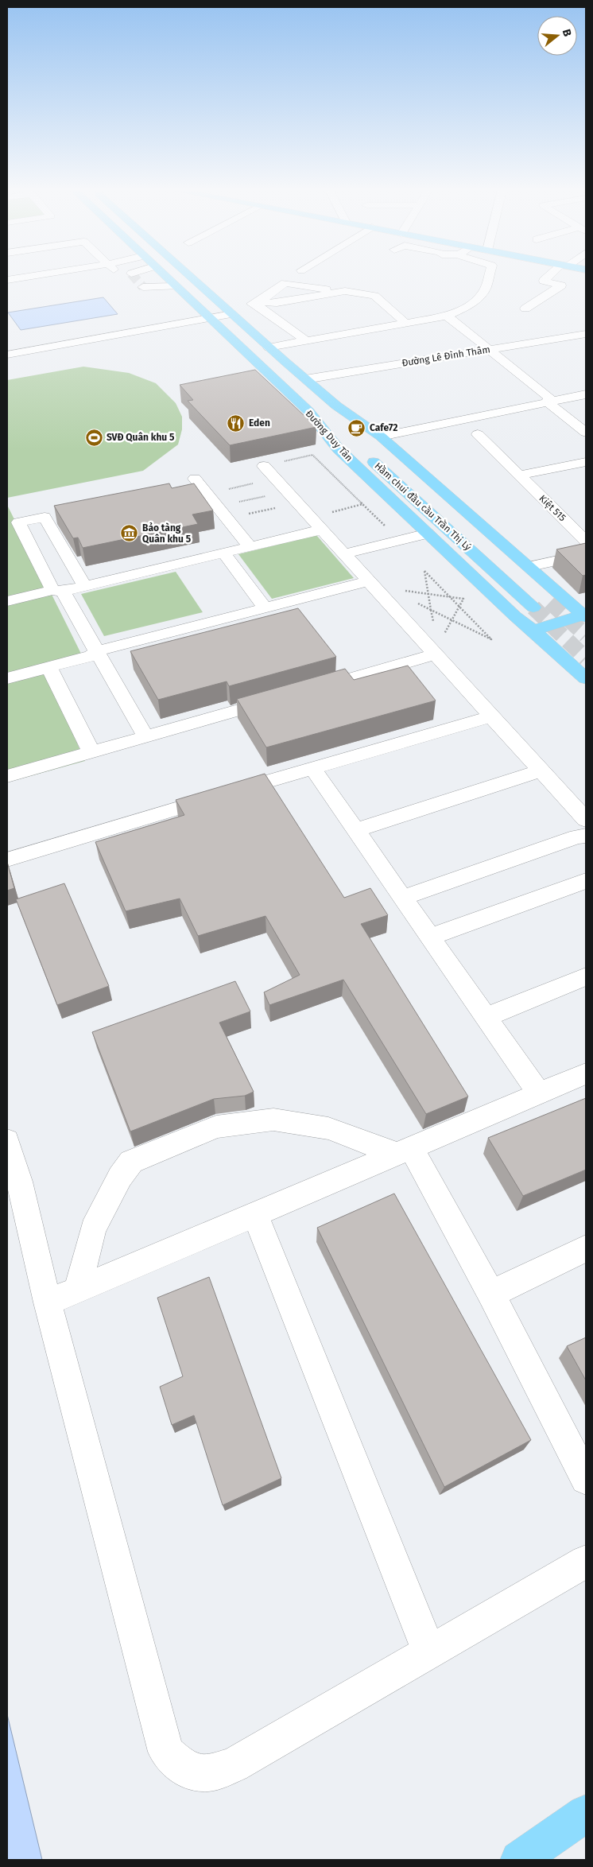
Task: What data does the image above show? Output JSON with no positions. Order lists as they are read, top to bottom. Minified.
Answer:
{"streets":{"main road":["Đường Duy Tân","Hầm chui đầu cầu Trần Thị Lý"],"street":["Đường Lê Đình Thâm","Kiệt 515"]},"crossings":[["Đường Lê Đình Thâm","Đường Duy Tân"],["Đường Duy Tân","Hầm chui đầu cầu Trần Thị Lý"]],"places":{"restaurant":["Eden"],"cafe":["Cafe72"],"sports":["SVĐ Quân khu 5"],"museum":["Bảo tàng Quân khu 5"]},"north":"right"}
